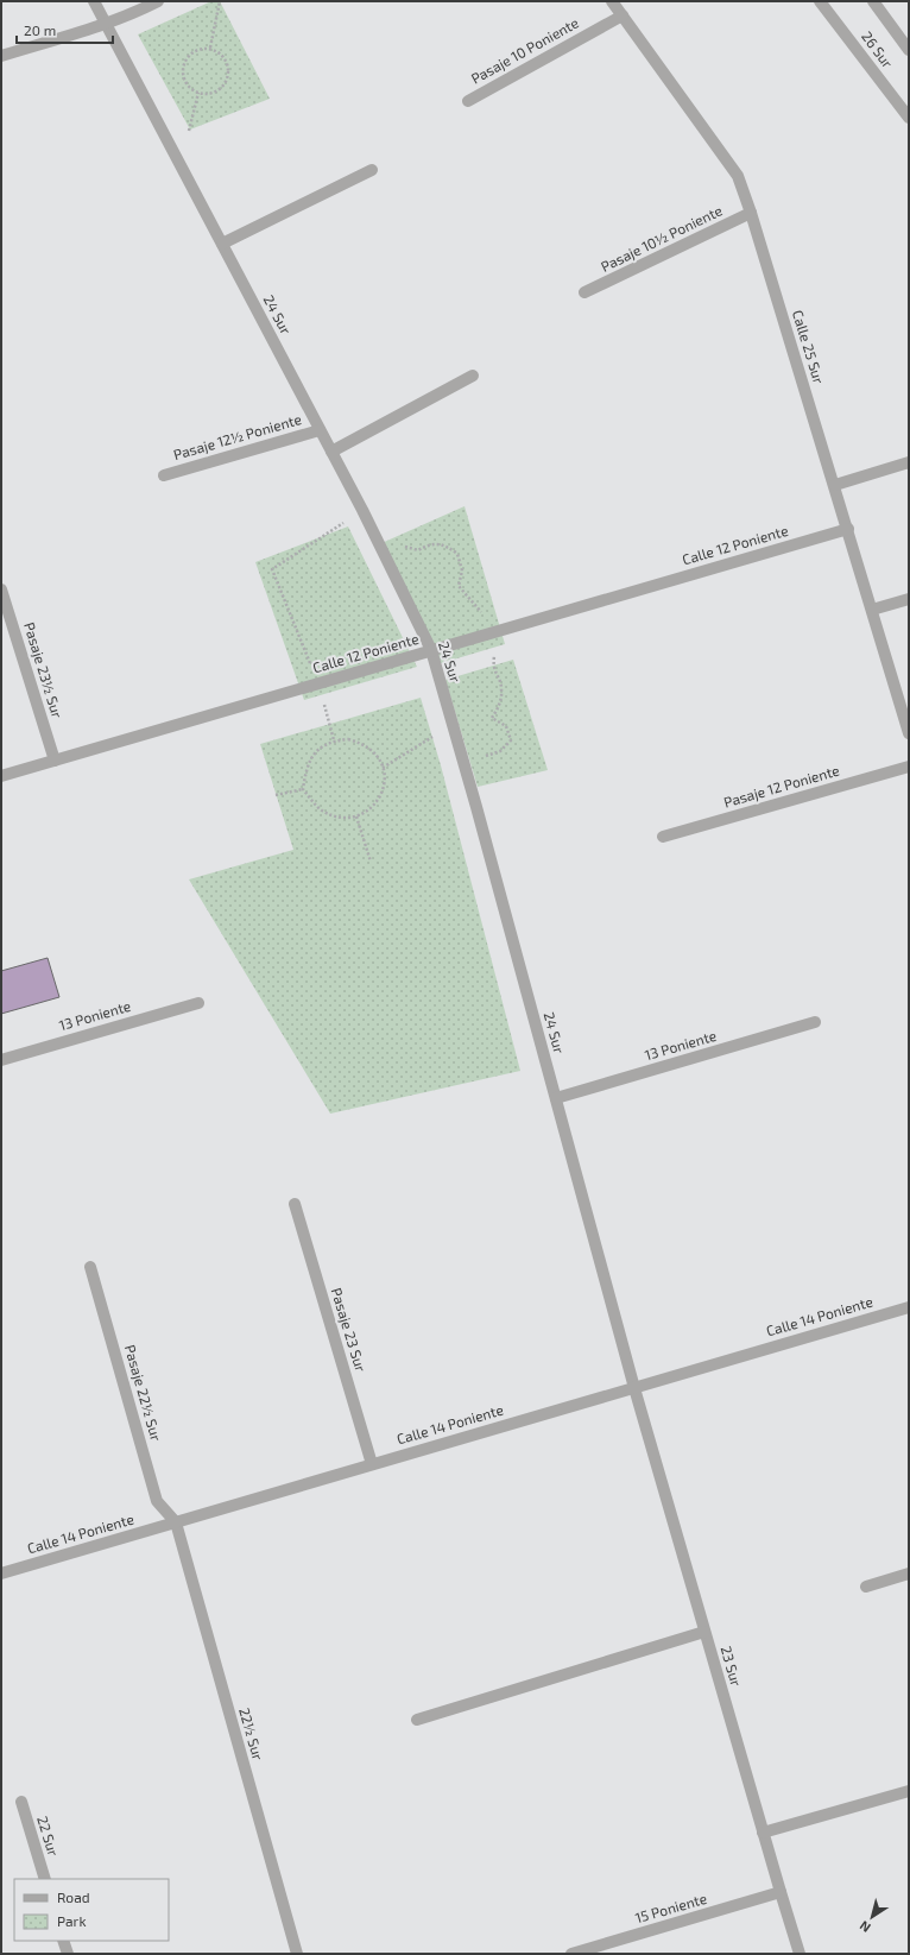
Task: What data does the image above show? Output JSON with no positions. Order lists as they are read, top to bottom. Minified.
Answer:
{"streets":{"street":["26 Sur","Pasaje 10 Poniente","Pasaje 10½ Poniente","24 Sur","Calle 25 Sur","Pasaje 12½ Poniente","Calle 12 Poniente","Pasaje 23½ Sur","Pasaje 12 Poniente","13 Poniente","Calle 14 Poniente","Pasaje 23 Sur","Pasaje 22½ Sur","23 Sur","22½ Sur","22 Sur","15 Poniente"]},"crossings":[["Pasaje 10 Poniente","Calle 25 Sur"],["Pasaje 10½ Poniente","Calle 25 Sur"],["24 Sur","Pasaje 12½ Poniente"],["24 Sur","Calle 12 Poniente"],["24 Sur","13 Poniente"],["24 Sur","Calle 14 Poniente"],["24 Sur","23 Sur"],["Calle 25 Sur","Calle 12 Poniente"],["Calle 12 Poniente","Pasaje 23½ Sur"],["Calle 14 Poniente","Pasaje 23 Sur"],["Calle 14 Poniente","Pasaje 22½ Sur"],["Calle 14 Poniente","23 Sur"],["Calle 14 Poniente","22½ Sur"],["Pasaje 22½ Sur","22½ Sur"],["23 Sur","15 Poniente"]],"legend":["Road","Park"],"scale_bar":"20 m","north":"bottom left"}
